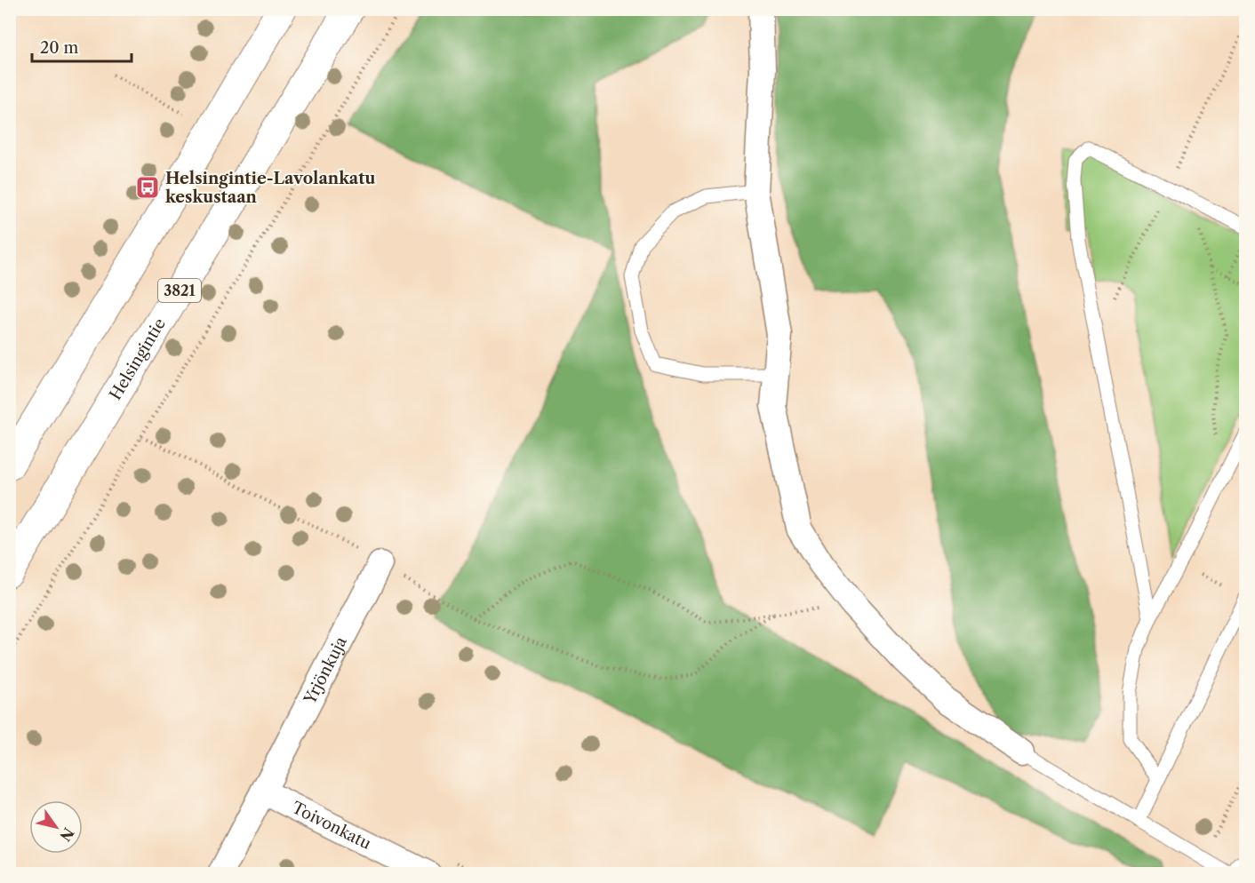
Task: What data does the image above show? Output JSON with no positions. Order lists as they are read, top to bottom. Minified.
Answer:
{"streets":{"main road":["3821","Helsingintie"],"street":["Yrjönkuja","Toivonkatu"]},"crossings":[["Yrjönkuja","Toivonkatu"]],"places":{"bus stop":["Helsingintie-Lavolankatu keskustaan"]},"scale_bar":"20 m","north":"bottom right"}
